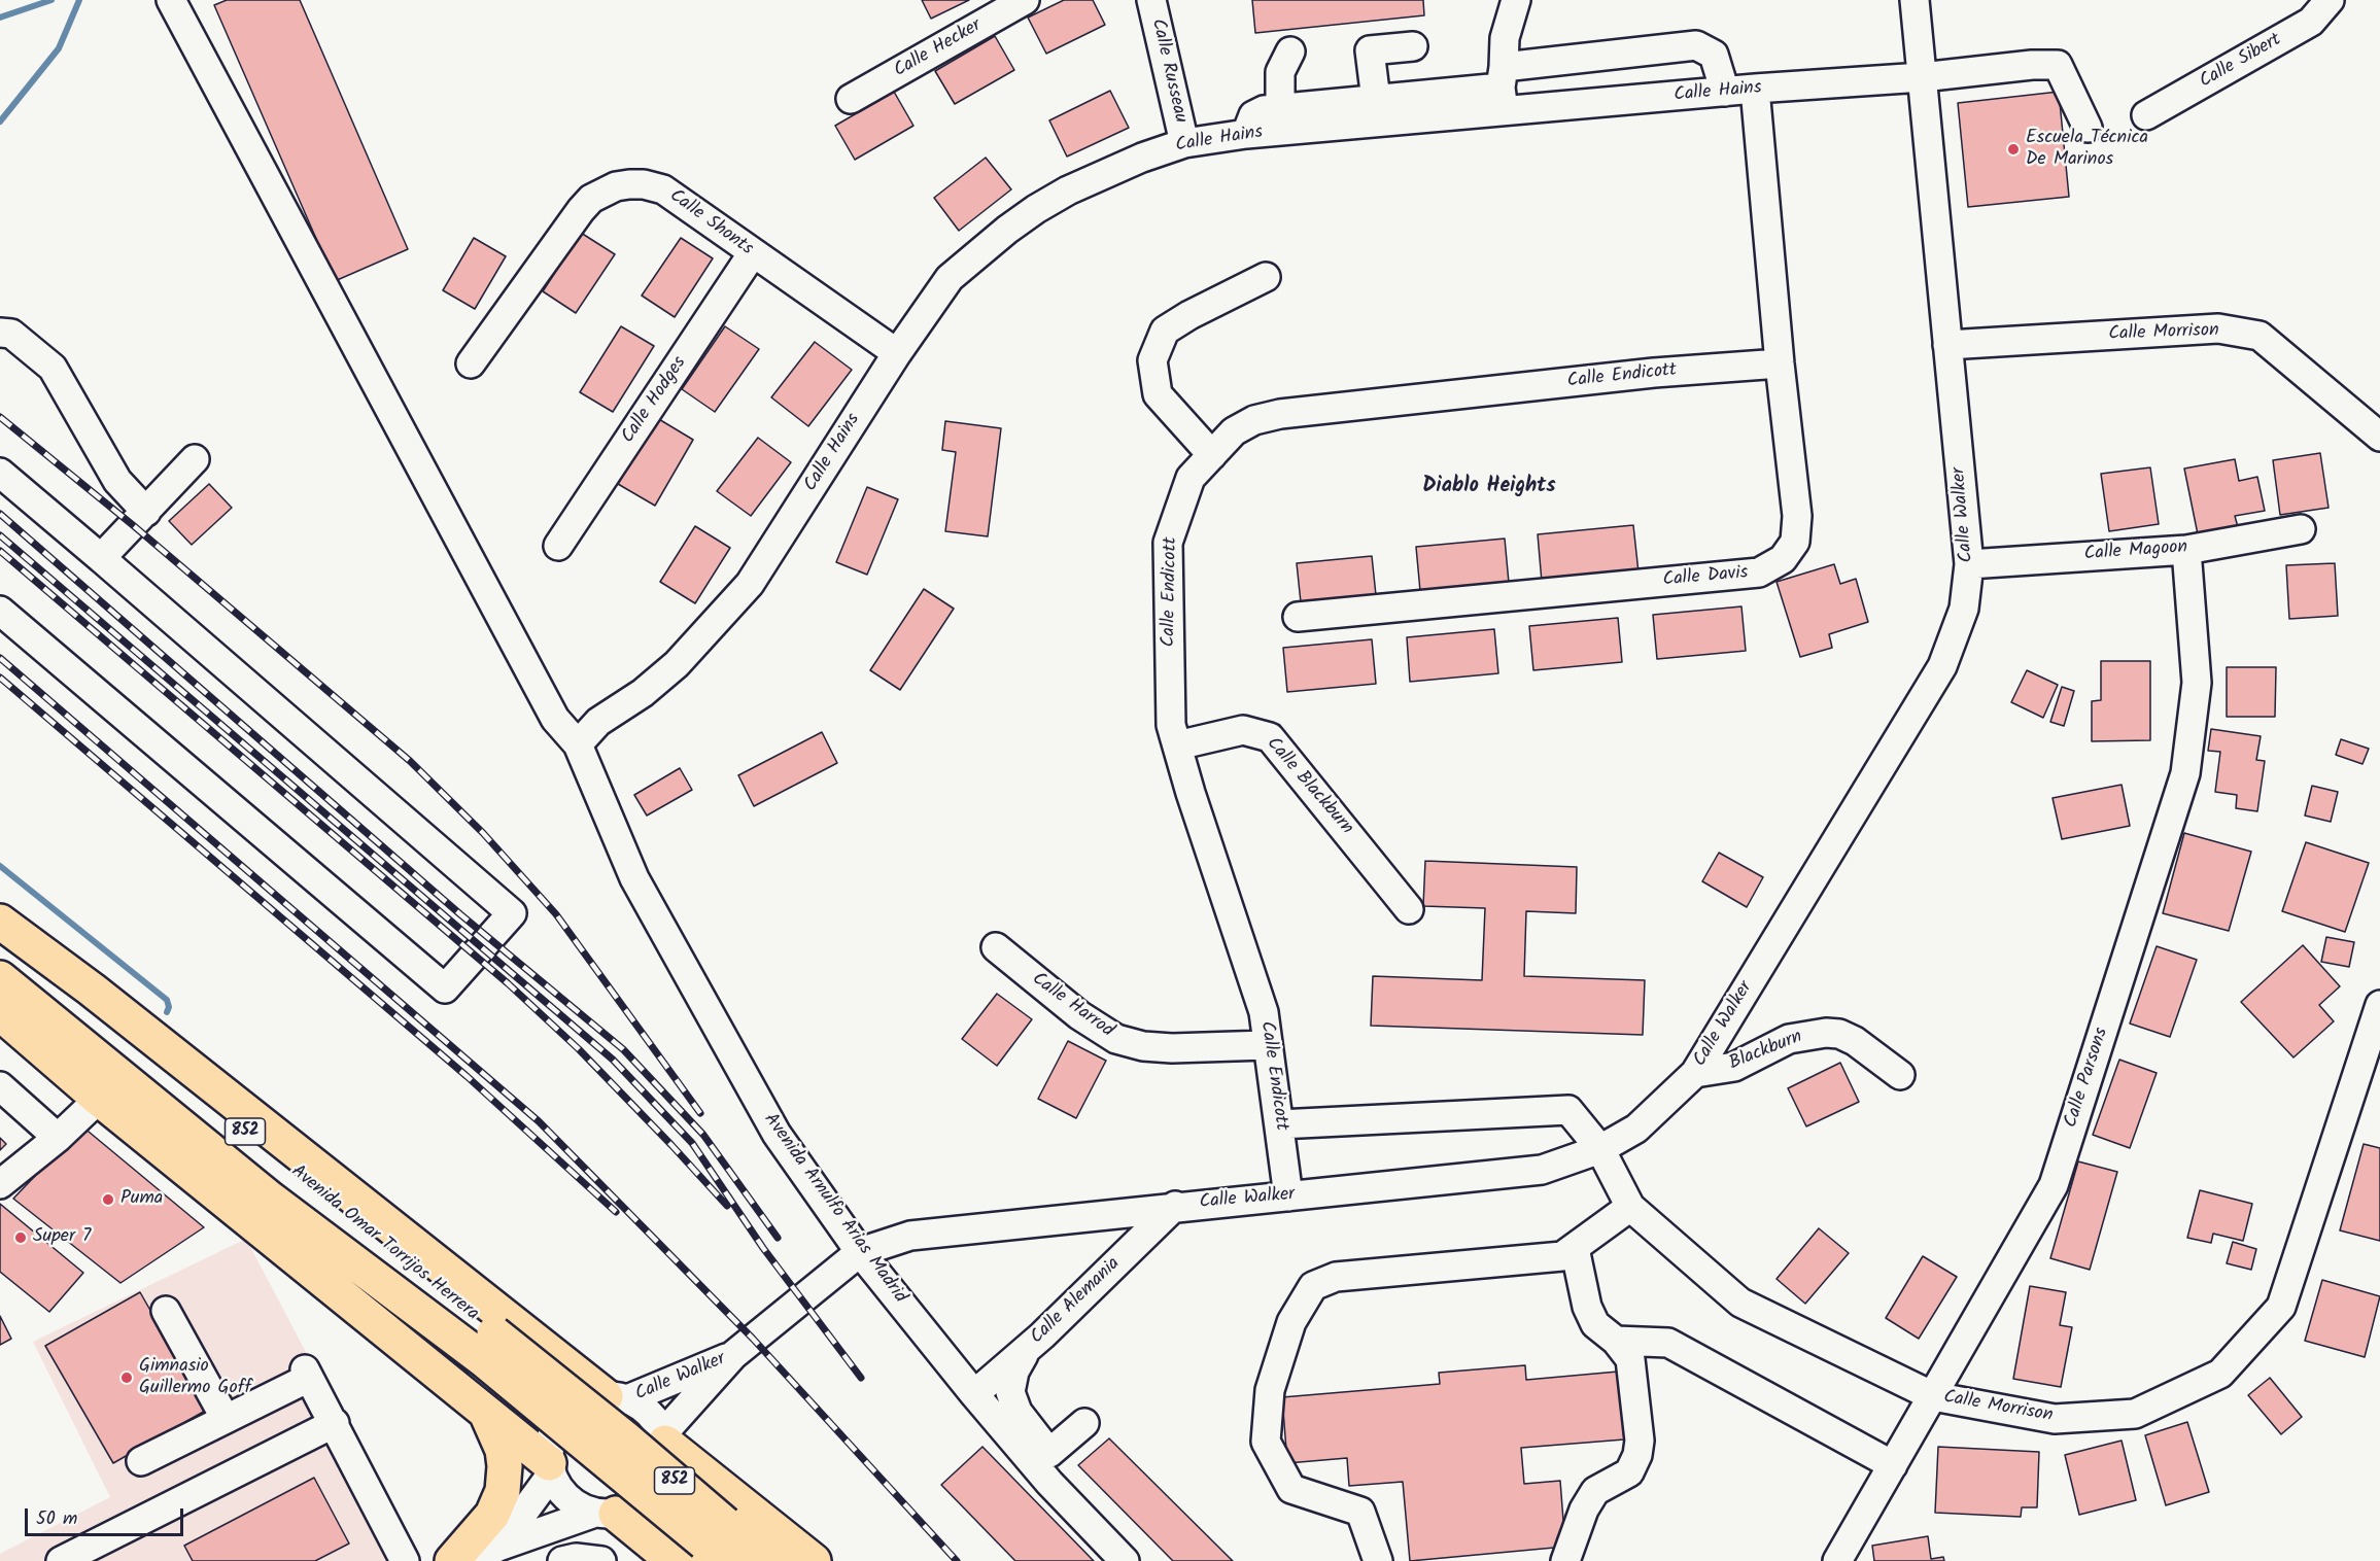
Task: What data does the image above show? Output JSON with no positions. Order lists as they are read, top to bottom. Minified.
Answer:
{"streets":{"main road":["852","Avenida Omar Torrijos Herrera"],"street":["Calle Hecker","Calle Sibert","Calle Russeau","Calle Hains","Calle Shonts","Calle Morrison","Calle Endicott","Calle Hodges","Calle Walker","Calle Magoon","Calle Davis","Calle Blackburn","Calle Harrod","Blackburn","Calle Parsons","Avenida Arnulfo Arias Madrid","Calle Alemania"]},"crossings":[["Calle Russeau","Calle Hains"],["Calle Hains","Calle Shonts"],["Calle Hains","Calle Walker"],["Calle Hains","Calle Davis"],["Calle Hains","Avenida Arnulfo Arias Madrid"],["Calle Shonts","Calle Hodges"],["Calle Morrison","Calle Endicott"],["Calle Morrison","Calle Walker"],["Calle Morrison","Calle Parsons"],["Calle Endicott","Calle Walker"],["Calle Endicott","Calle Davis"],["Calle Endicott","Calle Blackburn"],["Calle Endicott","Calle Harrod"],["Calle Walker","Calle Magoon"],["Calle Walker","Blackburn"],["Calle Walker","Avenida Arnulfo Arias Madrid"],["Calle Walker","Calle Alemania"],["Calle Magoon","Calle Parsons"],["Avenida Arnulfo Arias Madrid","Calle Alemania"]],"districts":["Diablo Heights"],"places":["Escuela Técnica De Marinos","Puma","Super 7","Gimnasio Guillermo Goff"],"scale_bar":"50 m"}
